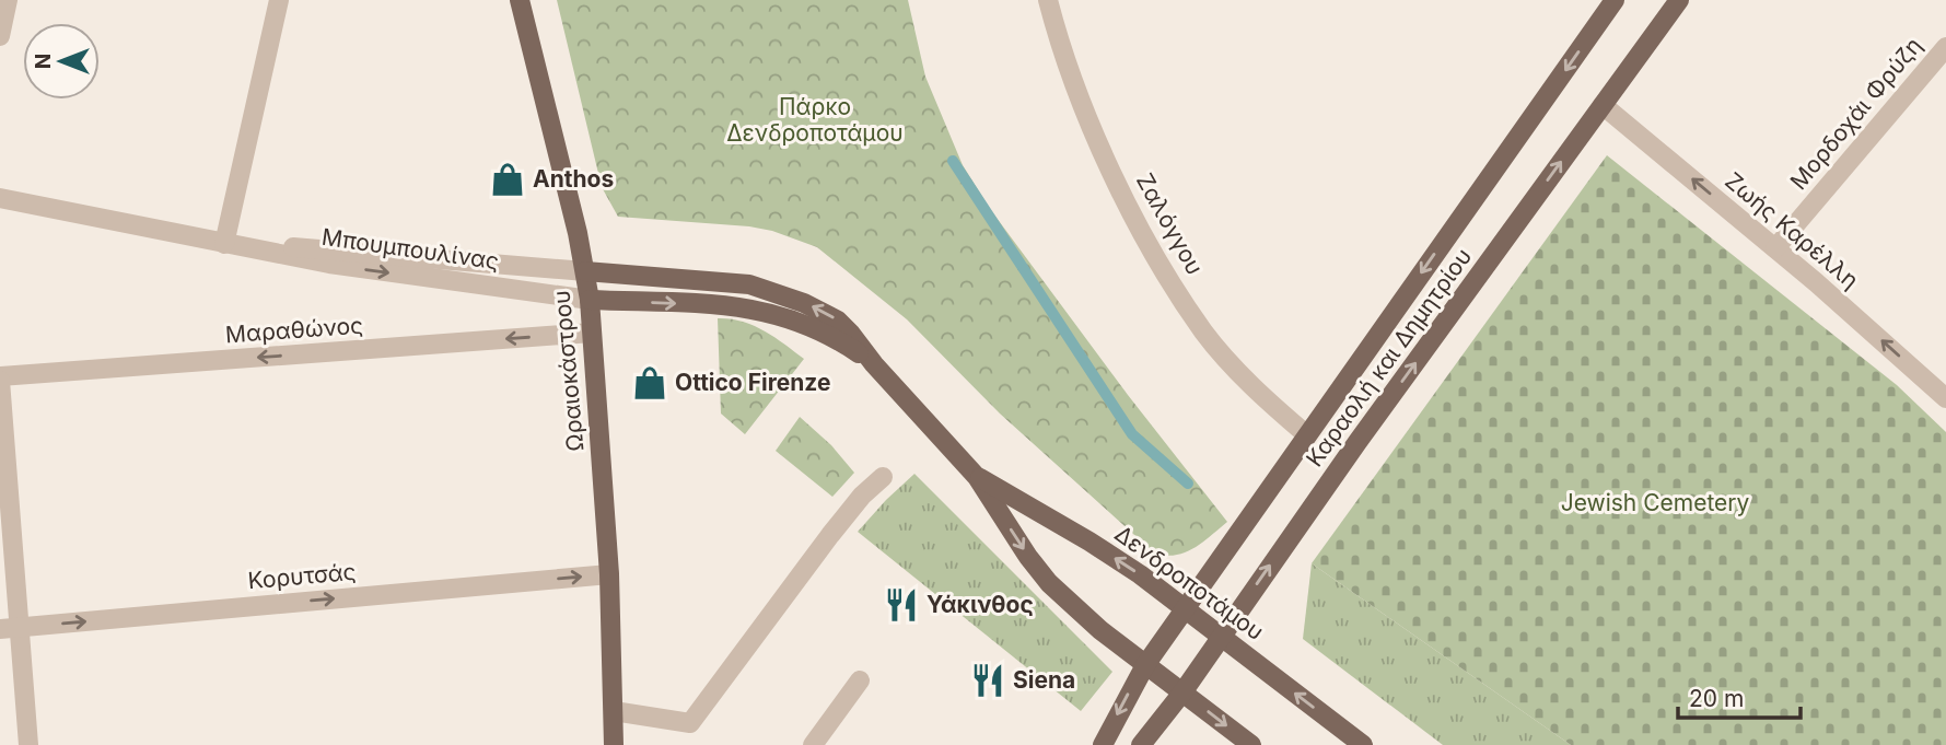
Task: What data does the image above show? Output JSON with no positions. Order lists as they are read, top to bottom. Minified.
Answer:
{"streets":{"main road":["Καραολή και Δημητρίου","Ωραιοκάστρου","Δενδροποτάμου"],"street":["Μορδοχάι Φρύζη","Ζαλόγγου","Ζωής Καρέλλη","Μπουμπουλίνας","Μαραθώνος","Κορυτσάς"]},"crossings":[["Μορδοχάι Φρύζη","Ζωής Καρέλλη"],["Ζαλόγγου","Καραολή και Δημητρίου"],["Ζωής Καρέλλη","Καραολή και Δημητρίου"],["Μπουμπουλίνας","Ωραιοκάστρου"],["Μπουμπουλίνας","Δενδροποτάμου"],["Μαραθώνος","Ωραιοκάστρου"],["Καραολή και Δημητρίου","Δενδροποτάμου"],["Ωραιοκάστρου","Κορυτσάς"],["Ωραιοκάστρου","Δενδροποτάμου"]],"one_way":["Ζωής Καρέλλη","Μαραθώνος","Κορυτσάς"],"parks":["Πάρκο Δενδροποτάμου","Jewish Cemetery"],"places":{"shop":["Anthos","Ottico Firenze"],"restaurant":["Υάκινθος","Siena"]},"scale_bar":"20 m","north":"left"}
